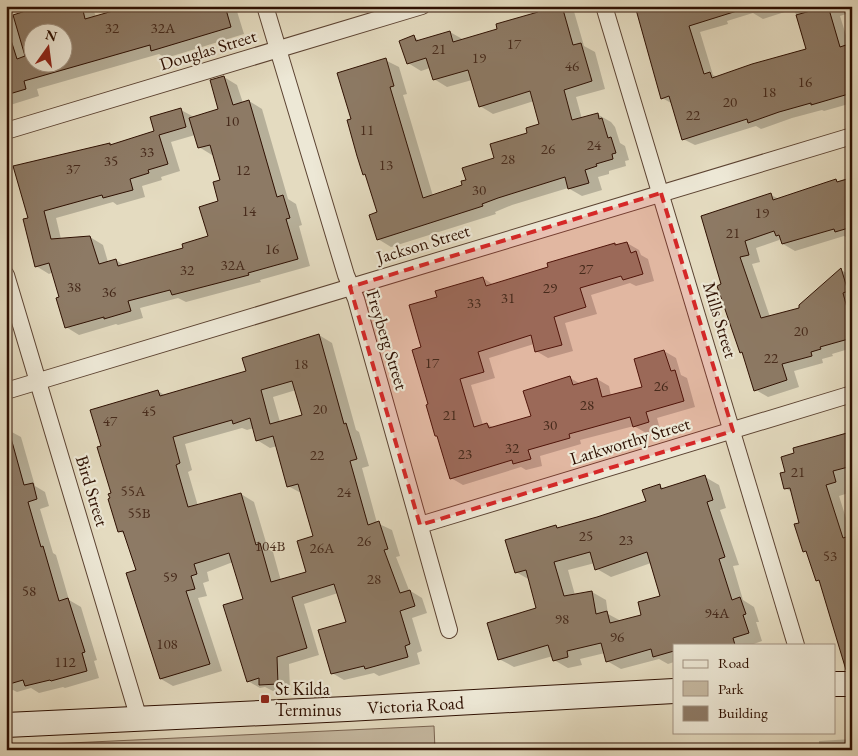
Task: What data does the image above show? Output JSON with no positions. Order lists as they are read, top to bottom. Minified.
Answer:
{"streets":{"street":["Douglas Street","Jackson Street","Mills Street","Freyberg Street","Larkworthy Street","Bird Street","Victoria Road"]},"crossings":[["Douglas Street","Freyberg Street"],["Jackson Street","Mills Street"],["Jackson Street","Freyberg Street"],["Jackson Street","Bird Street"],["Mills Street","Larkworthy Street"],["Freyberg Street","Larkworthy Street"],["Bird Street","Victoria Road"]],"places":{"transit":["St Kilda Terminus"]},"house_numbers":["32","32A","17","21","19","46","16","18","20","22","10","11","24","26","33","28","35","13","37","12","30","14","19","21","16","32A","27","32","38","29","36","31","33","20","22","17","18","26","28","20","45","21","47","30","32","23","22","21","55A","24","55B","25","23","26","104B","26A","53","59","28","58","94A","98","96","108","112"],"legend":["Road","Park","Building"],"north":"top"}
